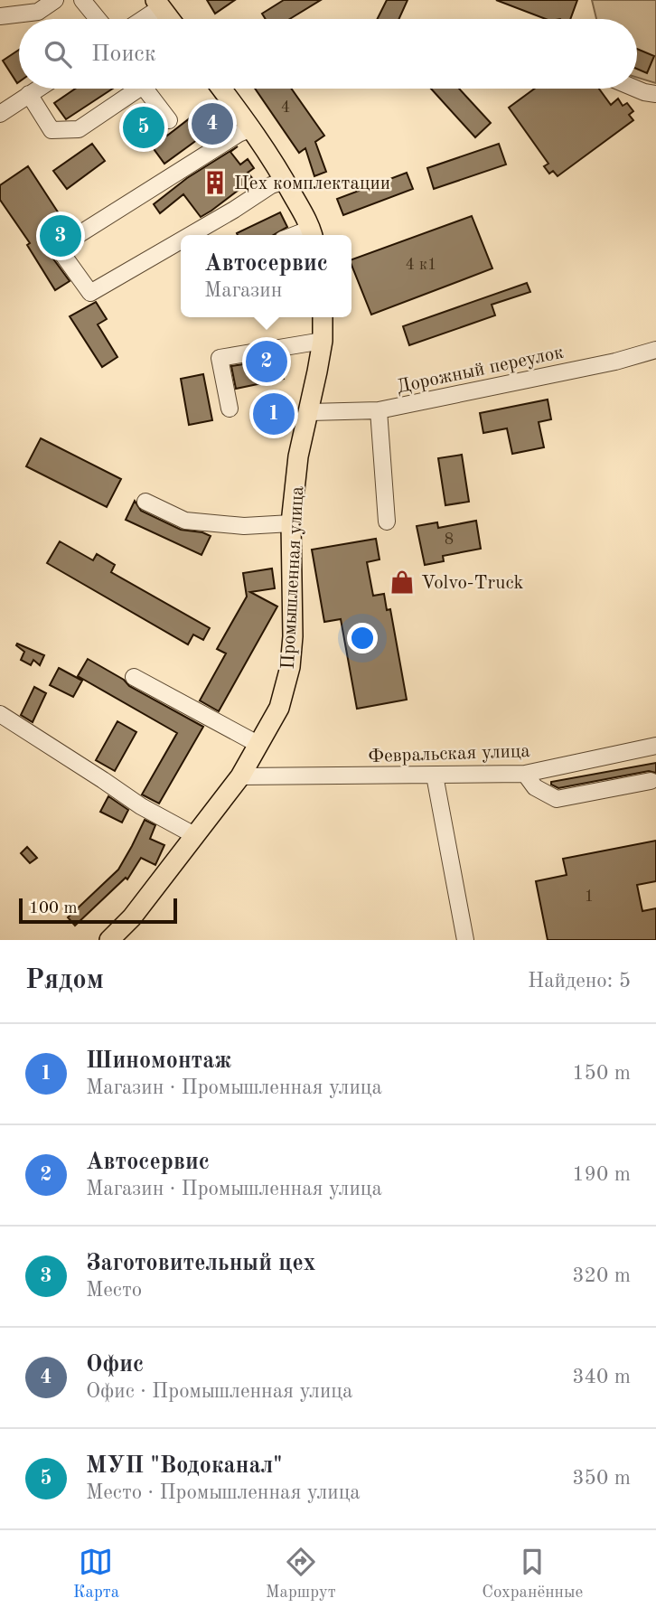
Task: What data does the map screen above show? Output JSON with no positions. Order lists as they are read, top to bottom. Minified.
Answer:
{"streets":{"main road":["Промышленная улица"],"street":["Дорожный переулок","Февральская улица"]},"crossings":[["Дорожный переулок","Промышленная улица"],["Промышленная улица","Февральская улица"]],"places":{"building":["Цех комплектации"],"shop":["Volvo-Truck"]},"house_numbers":["4","4 к1","8","1"],"scale_bar":"100 m","page":{"search":"Поиск","pins":["4","5","3","2","1"],"popup":["Автосервис","Магазин"],"scale":"100 m","heading":["Рядом","Найдено: 5"],"list":[{"mark":"1","name":"Шиномонтаж","note":"Магазин · Промышленная улица","value":"150 m"},{"mark":"2","name":"Автосервис","note":"Магазин · Промышленная улица","value":"190 m"},{"mark":"3","name":"Заготовительный цех","note":"Место","value":"320 m"},{"mark":"4","name":"Офис","note":"Офис · Промышленная улица","value":"340 m"},{"mark":"5","name":"МУП \"Водоканал\"","note":"Место · Промышленная улица","value":"350 m"}],"nav":["Карта","Маршрут","Сохранённые"]}}
